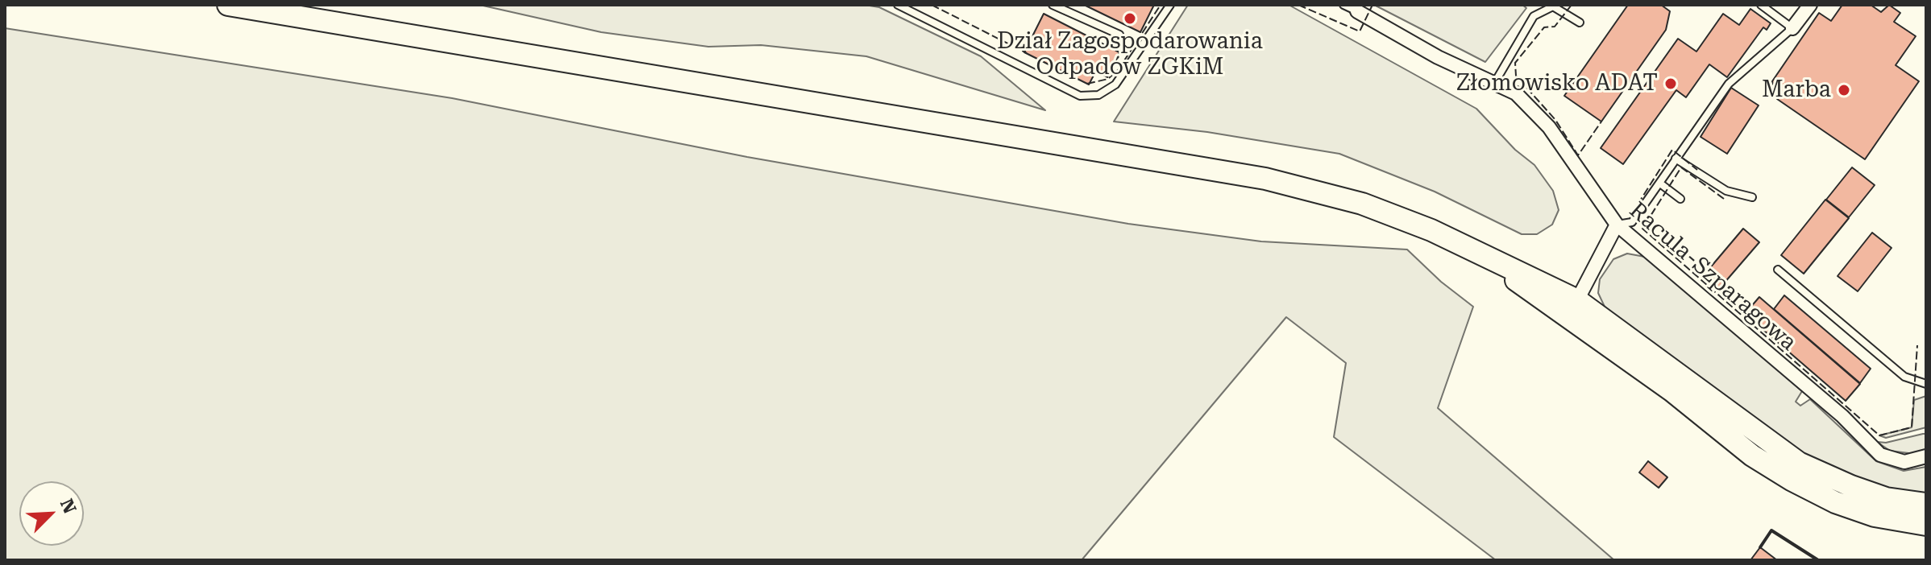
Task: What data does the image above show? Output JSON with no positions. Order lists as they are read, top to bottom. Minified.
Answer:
{"streets":{"street":["Racula-Szparagowa"]},"places":["Dział Zagospodarowania Odpadów ZGKiM","Złomowisko ADAT","Marba"],"north":"top right"}
